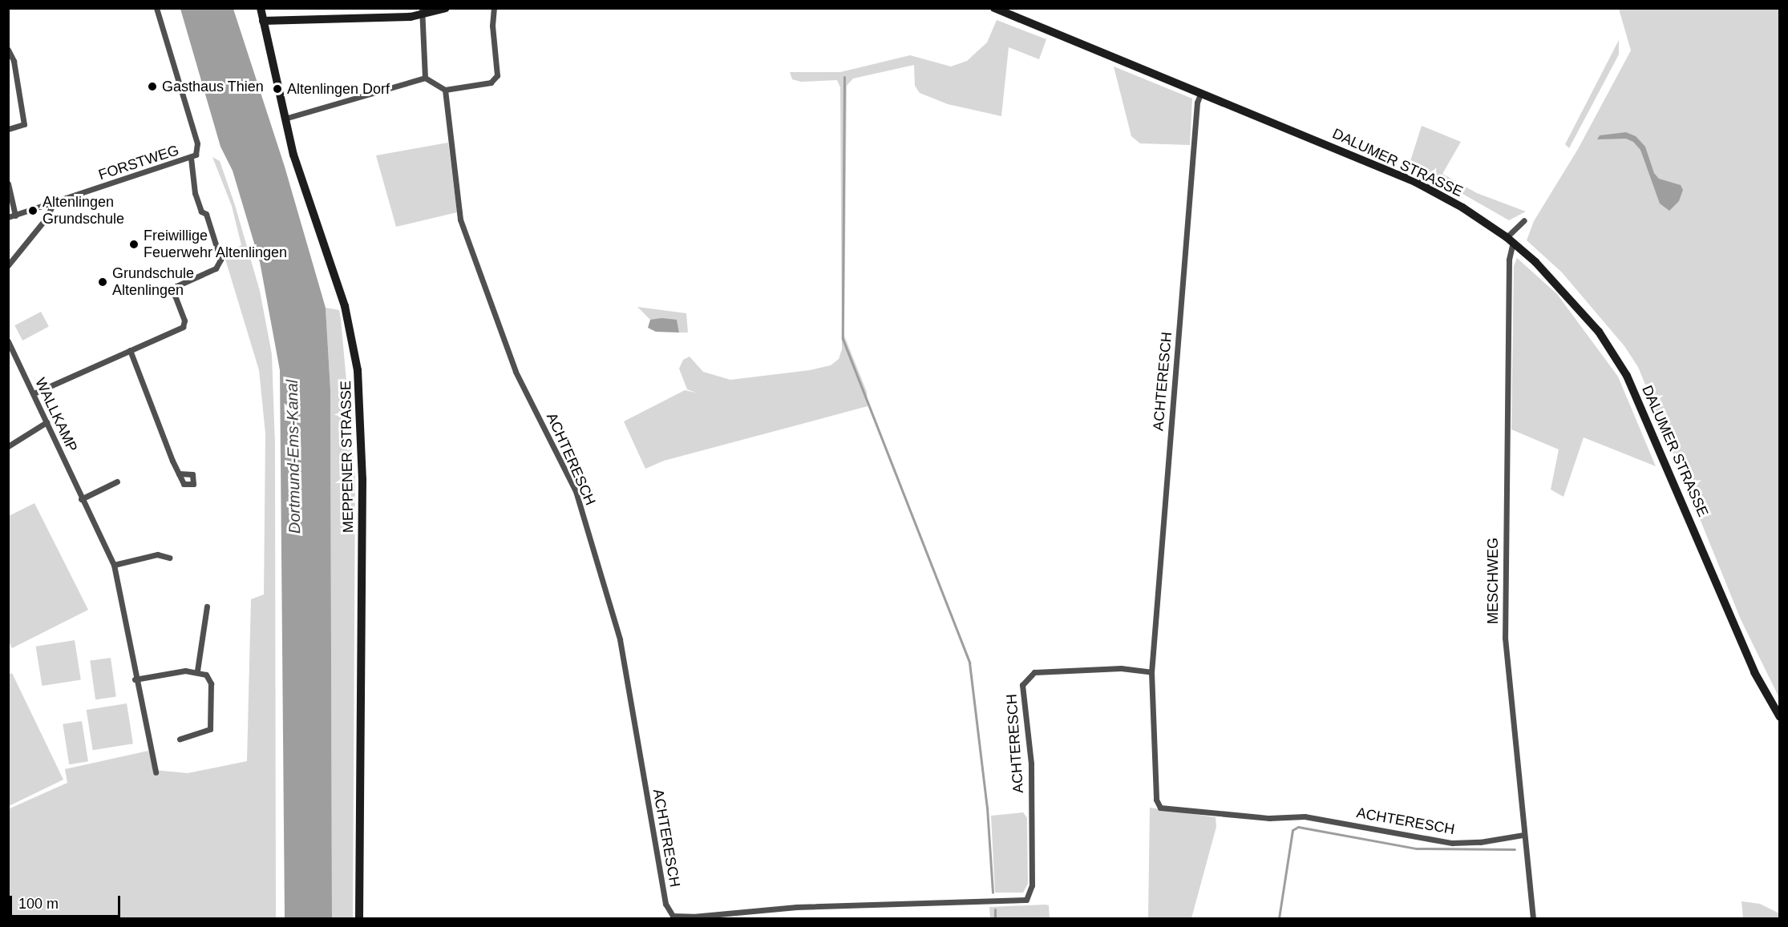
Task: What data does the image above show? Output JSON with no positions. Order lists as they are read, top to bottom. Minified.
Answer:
{"streets":{"main road":["DALUMER STRASSE","MEPPENER STRASSE"],"street":["FORSTWEG","ACHTERESCH","WALLKAMP","MESCHWEG"]},"crossings":[["DALUMER STRASSE","ACHTERESCH"],["DALUMER STRASSE","MESCHWEG"],["ACHTERESCH","MESCHWEG"]],"water":["Dortmund-Ems-Kanal"],"places":["Gasthaus Thien","Altenlingen Dorf","Altenlingen Grundschule","Freiwillige Feuerwehr Altenlingen","Grundschule Altenlingen"],"scale_bar":"100 m"}
